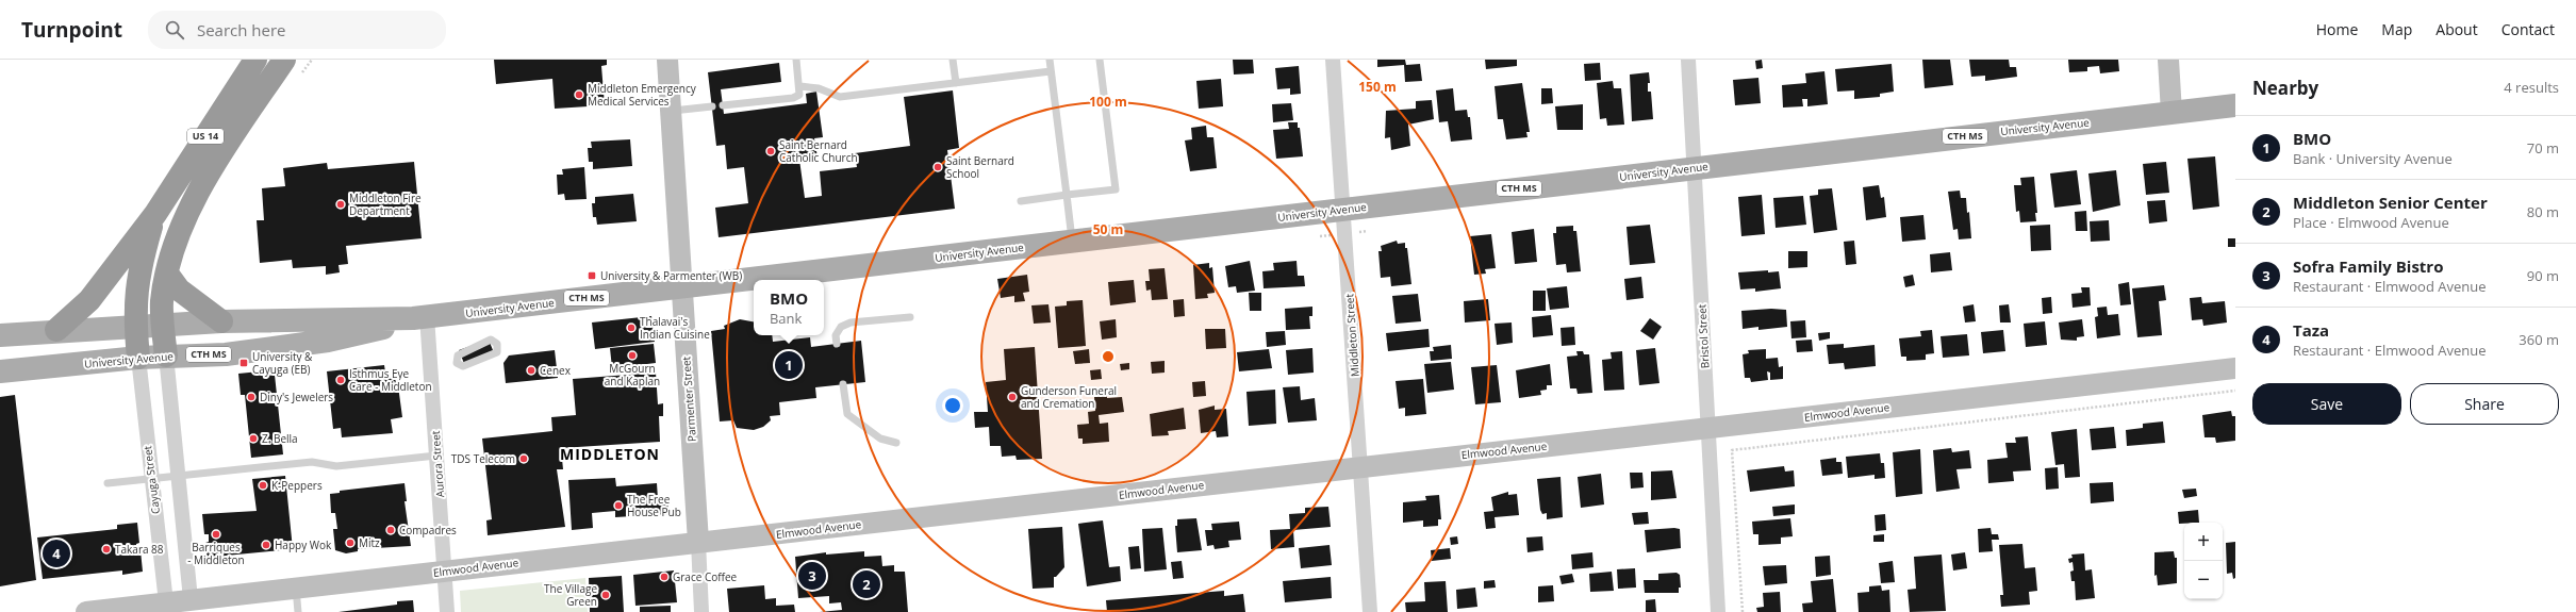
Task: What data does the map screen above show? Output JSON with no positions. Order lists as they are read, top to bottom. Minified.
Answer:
{"streets":{"highway":["US 14"],"main road":["University Avenue","CTH MS"],"street":["Middleton Street","Bristol Street","Parmenter Street","Elmwood Avenue","Aurora Street","Cayuga Street"]},"crossings":[["University Avenue","US 14"],["University Avenue","Middleton Street"],["University Avenue","Bristol Street"],["University Avenue","Parmenter Street"],["University Avenue","Aurora Street"],["University Avenue","Cayuga Street"],["Middleton Street","Elmwood Avenue"],["Bristol Street","Elmwood Avenue"],["Parmenter Street","Elmwood Avenue"],["Elmwood Avenue","Aurora Street"],["Elmwood Avenue","Cayuga Street"]],"districts":["MIDDLETON"],"places":{"other":["Middleton Emergency Medical Services","Saint Bernard Catholic Church","Saint Bernard School","Middleton Fire Department","Thalavai's Indian Cuisine","McGourn and Kaplan","Cenex","Isthmus Eye Care - Middleton","Diny's Jewelers","Gunderson Funeral and Cremation","Z. Bella","TDS Telecom","K-Peppers","The Free House Pub","Compadres","Barriques - Middleton","Mitz","Happy Wok","Takara 88","Grace Coffee","The Village Green"],"transit":["University & Parmenter (WB)","University & Cayuga (EB)"]},"page":{"header":"Turnpoint","search":"Search here","nav":["Home","Map","About","Contact"],"heading":["Nearby","4 results"],"list":[{"mark":"1","name":"BMO","note":"Bank · University Avenue","value":"70 m"},{"mark":"2","name":"Middleton Senior Center","note":"Place · Elmwood Avenue","value":"80 m"},{"mark":"3","name":"Sofra Family Bistro","note":"Restaurant · Elmwood Avenue","value":"90 m"},{"mark":"4","name":"Taza","note":"Restaurant · Elmwood Avenue","value":"360 m"}],"popup":["BMO","Bank"],"pins":["1","4","3","2"],"buttons":["Save","Share"],"map_buttons":["+","−"]},"rings":["150 m","100 m","50 m"]}
